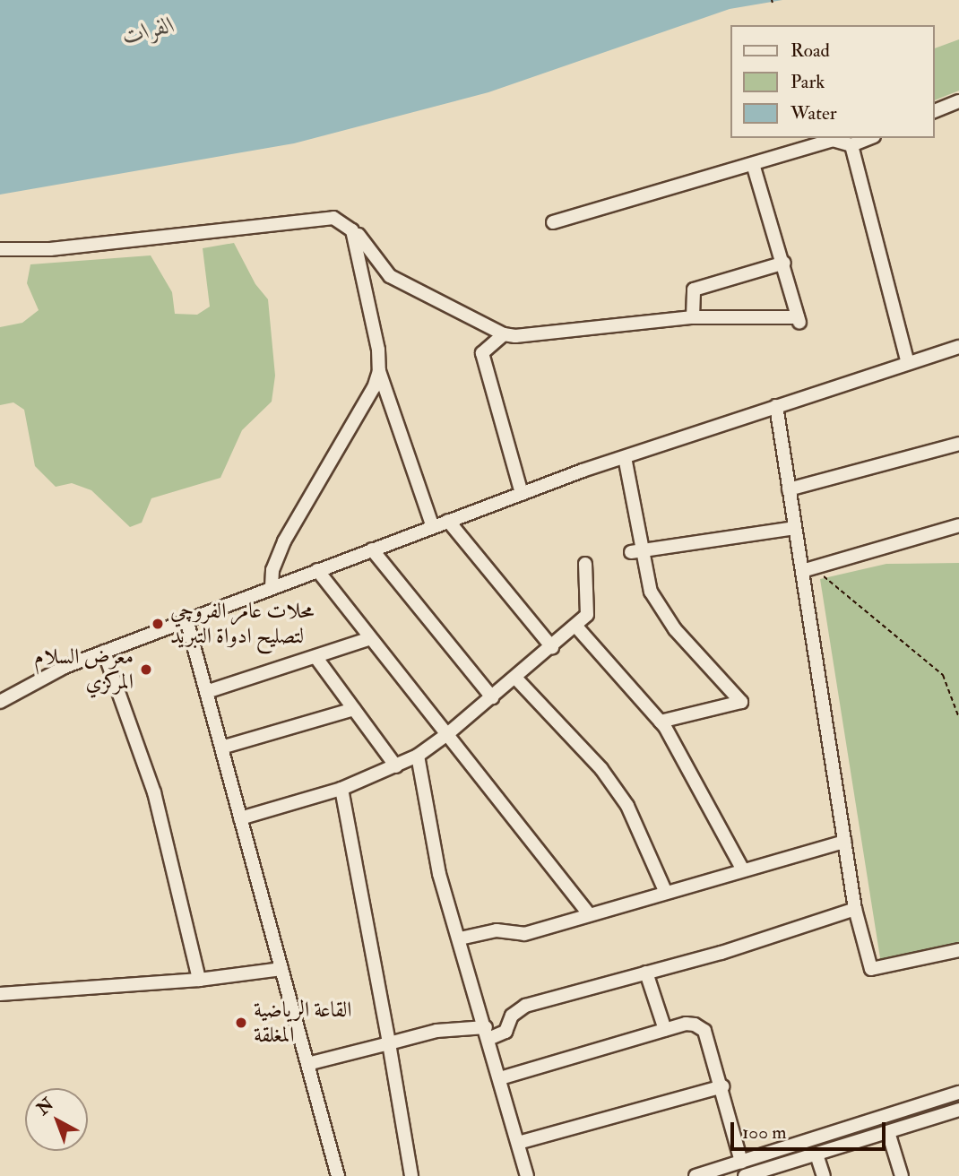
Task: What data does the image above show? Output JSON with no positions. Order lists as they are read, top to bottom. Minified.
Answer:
{"water":["الفرات"],"places":["محلات عامر الفروچي لتصليح ادواة التبريد","معرض السلام المركزي","القاعة الرياضية المغلقة"],"legend":["Road","Park","Water"],"scale_bar":"100 m","north":"top left"}
